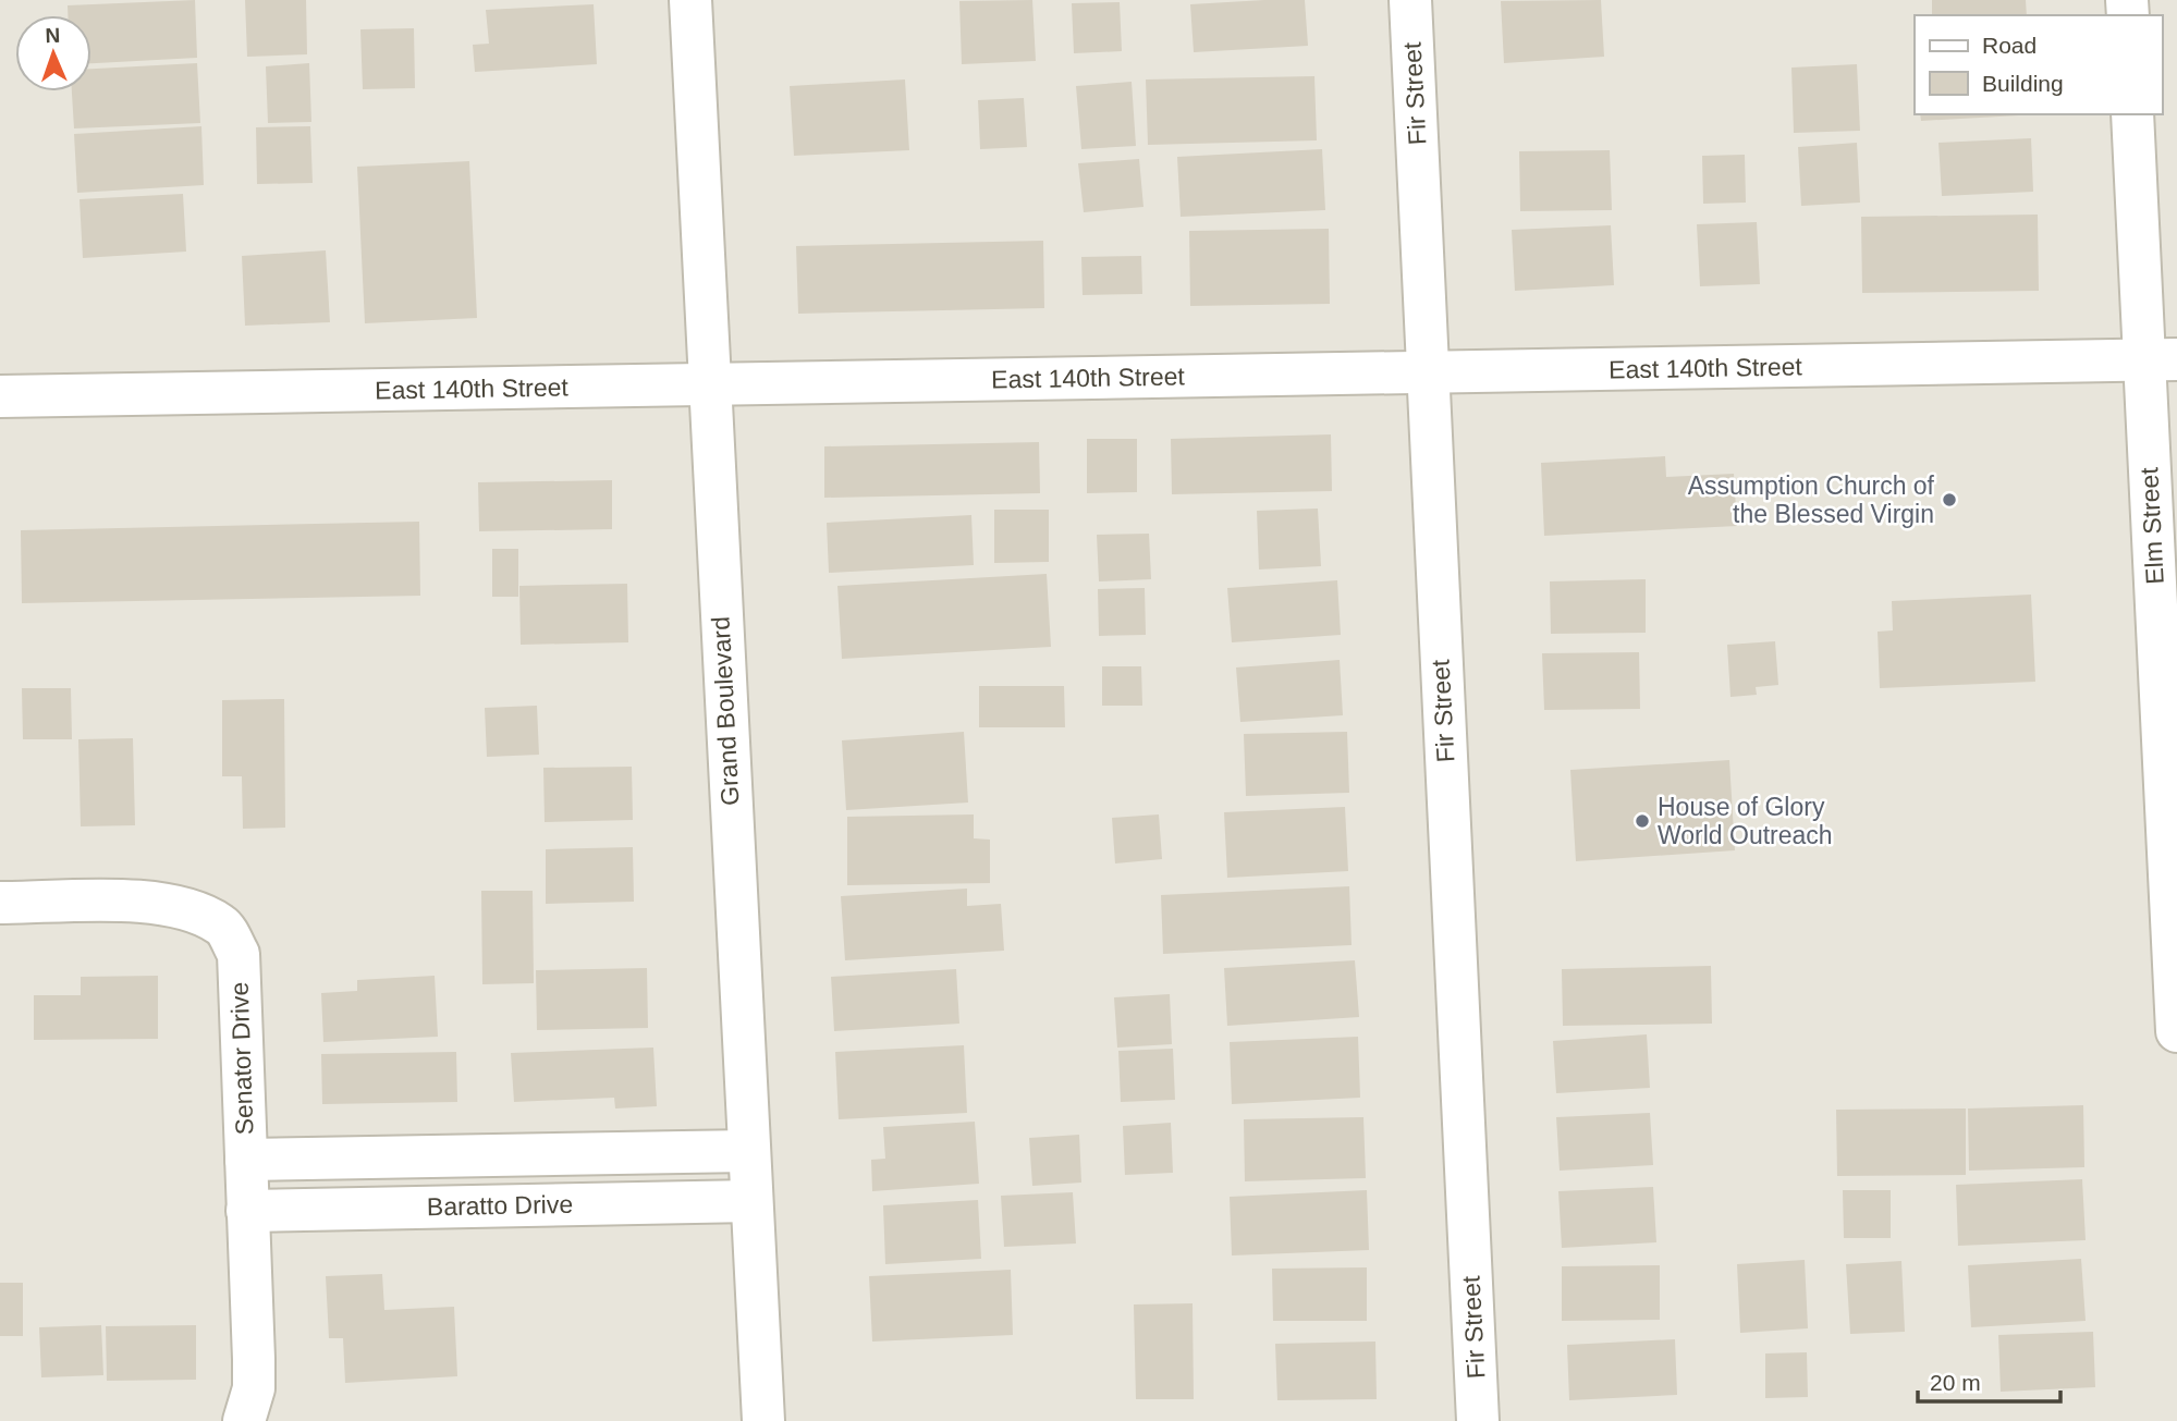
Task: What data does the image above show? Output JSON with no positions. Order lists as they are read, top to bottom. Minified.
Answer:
{"streets":{"street":["Fir Street","East 140th Street","Elm Street","Grand Boulevard","Senator Drive","Baratto Drive"]},"crossings":[["Fir Street","East 140th Street"],["East 140th Street","Elm Street"],["East 140th Street","Grand Boulevard"],["Grand Boulevard","Baratto Drive"],["Senator Drive","Baratto Drive"]],"places":["Assumption Church of the Blessed Virgin","House of Glory World Outreach"],"legend":["Road","Building"],"scale_bar":"20 m","north":"top"}
